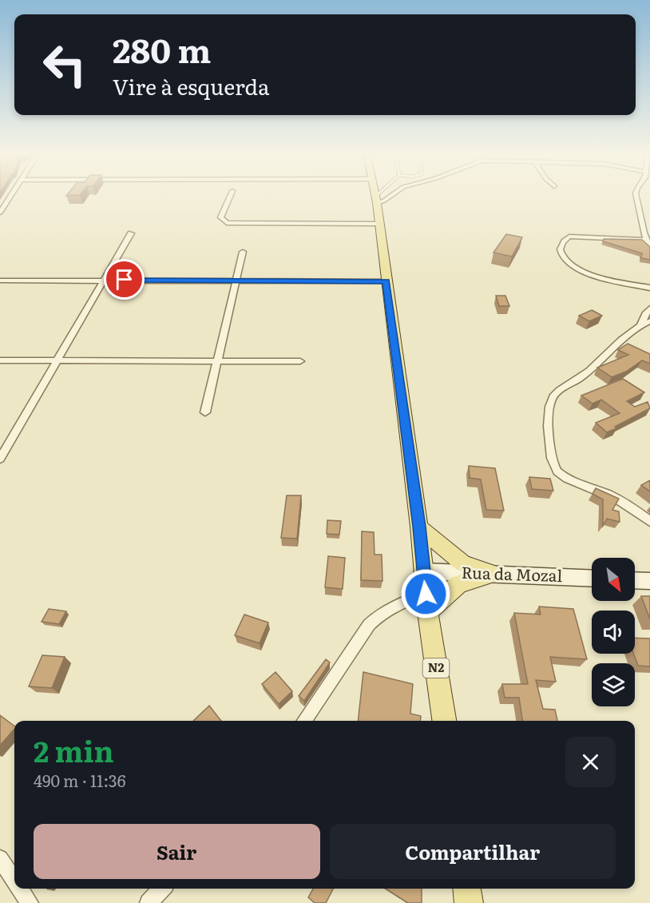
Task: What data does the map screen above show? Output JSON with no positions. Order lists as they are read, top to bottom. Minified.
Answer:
{"streets":{"main road":["Rua da Mozal","N2"]},"crossings":[["Rua da Mozal","N2"]],"north":"bottom right","page":{"turn":["280 m","Vire à esquerda"],"heading":["2 min","490 m · 11:36"],"buttons":["Sair","Compartilhar"]}}
